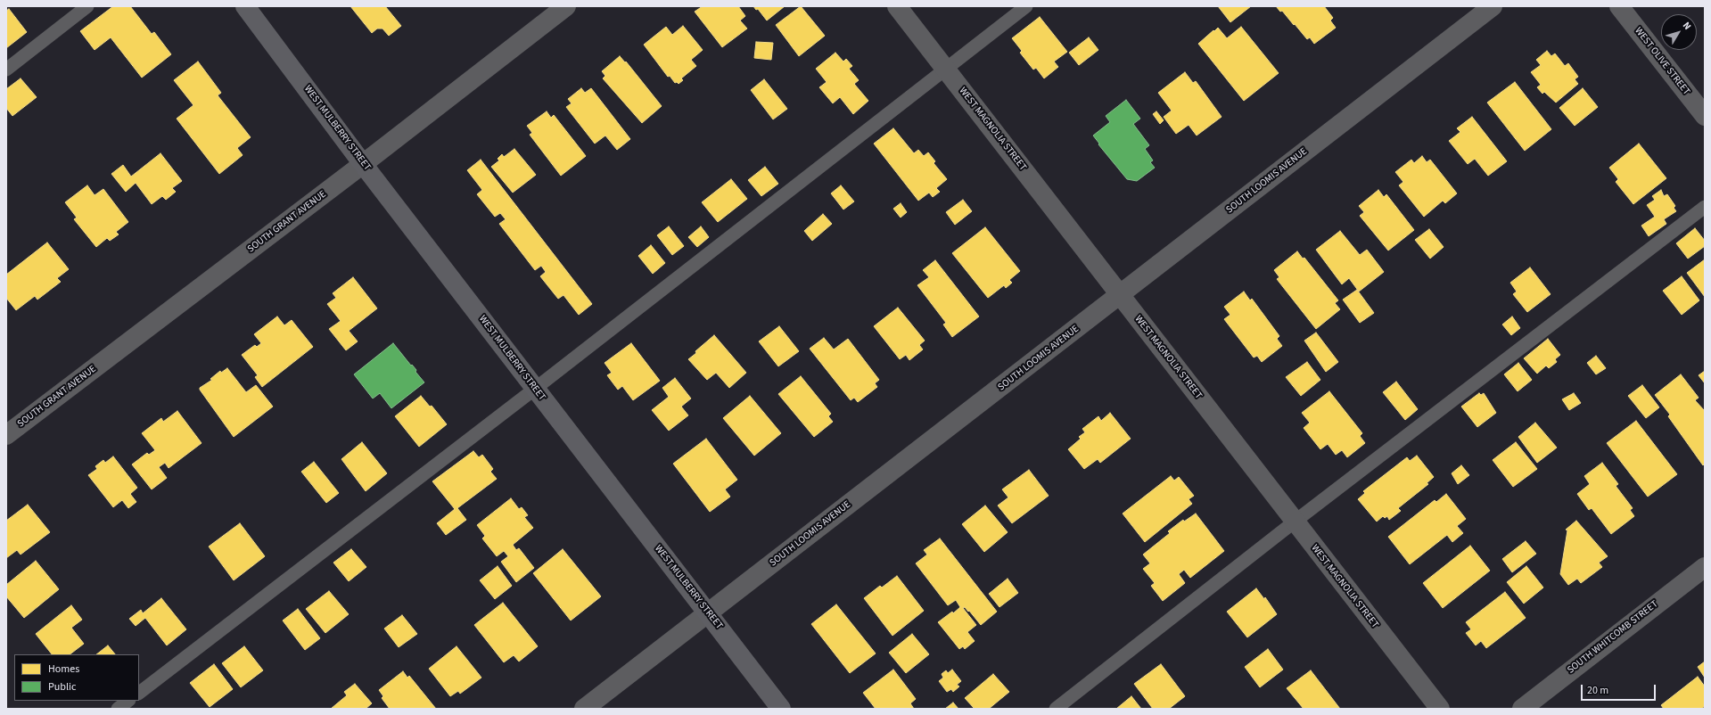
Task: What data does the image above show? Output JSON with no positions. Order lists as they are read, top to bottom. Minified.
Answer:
{"streets":{"main road":["WEST MULBERRY STREET"],"street":["WEST OLIVE STREET","WEST MAGNOLIA STREET","SOUTH LOOMIS AVENUE","SOUTH GRANT AVENUE","SOUTH WHITCOMB STREET"]},"crossings":[["WEST MULBERRY STREET","SOUTH LOOMIS AVENUE"],["WEST MULBERRY STREET","SOUTH GRANT AVENUE"],["WEST MAGNOLIA STREET","SOUTH LOOMIS AVENUE"]],"legend":["Homes","Public"],"scale_bar":"20 m","north":"top right"}
